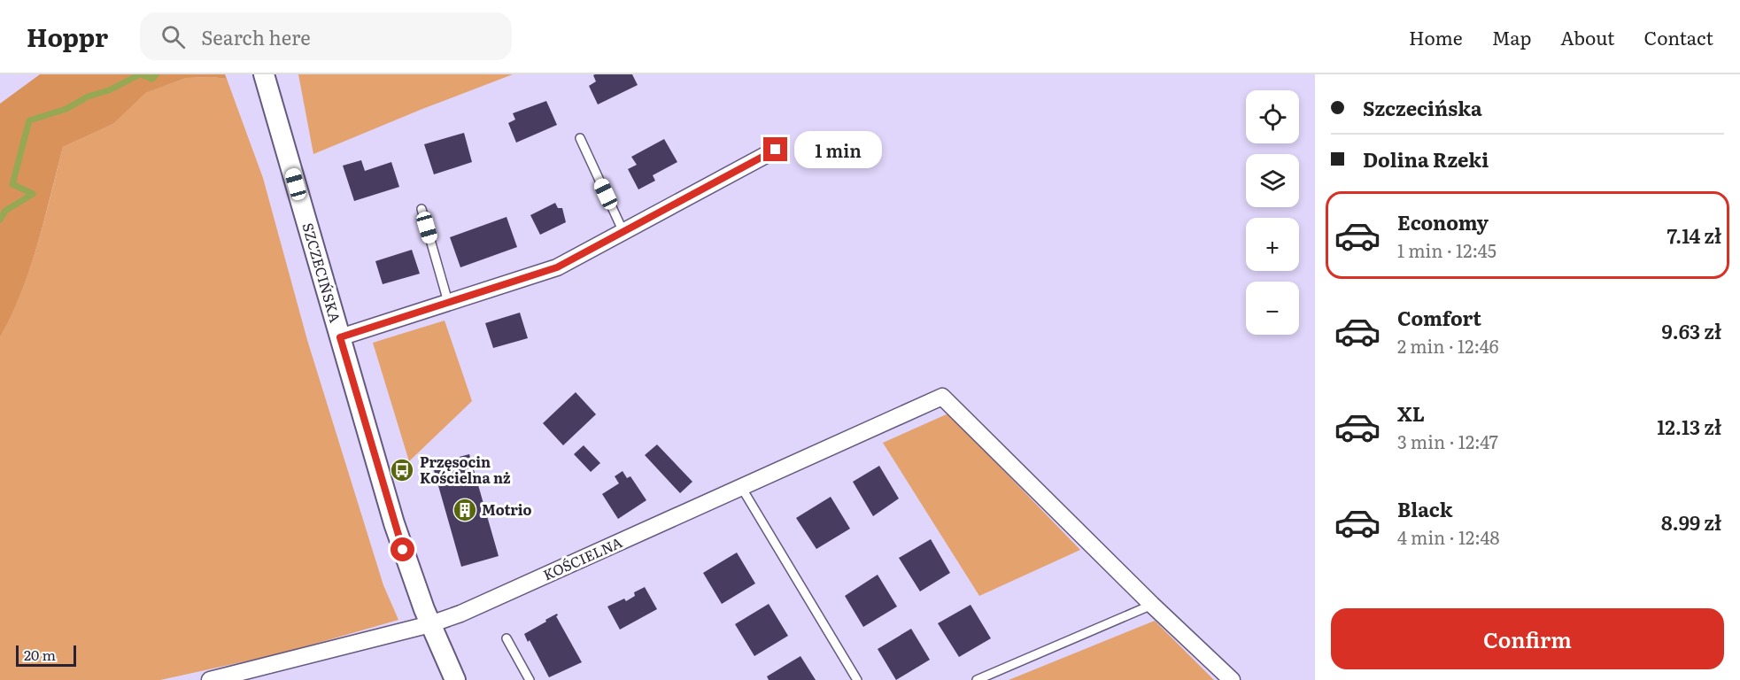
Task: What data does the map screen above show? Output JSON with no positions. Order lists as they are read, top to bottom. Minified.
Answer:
{"streets":{"street":["SZCZECIŃSKA","KOŚCIELNA"]},"crossings":[["SZCZECIŃSKA","KOŚCIELNA"]],"places":{"bus stop":["Przęsocin Kościelna nż"],"building":["Motrio"]},"scale_bar":"20 m","page":{"header":"Hoppr","search":"Search here","nav":["Home","Map","About","Contact"],"banner":["Szczecińska","Dolina Rzeki"],"map_buttons":["+","−"],"bubble":"1 min","list":[{"name":"Economy","note":"1 min · 12:45","value":"7.14 zł"},{"name":"Comfort","note":"2 min · 12:46","value":"9.63 zł"},{"name":"XL","note":"3 min · 12:47","value":"12.13 zł"},{"name":"Black","note":"4 min · 12:48","value":"8.99 zł"}],"buttons":"Confirm","scale":"20 m"}}
